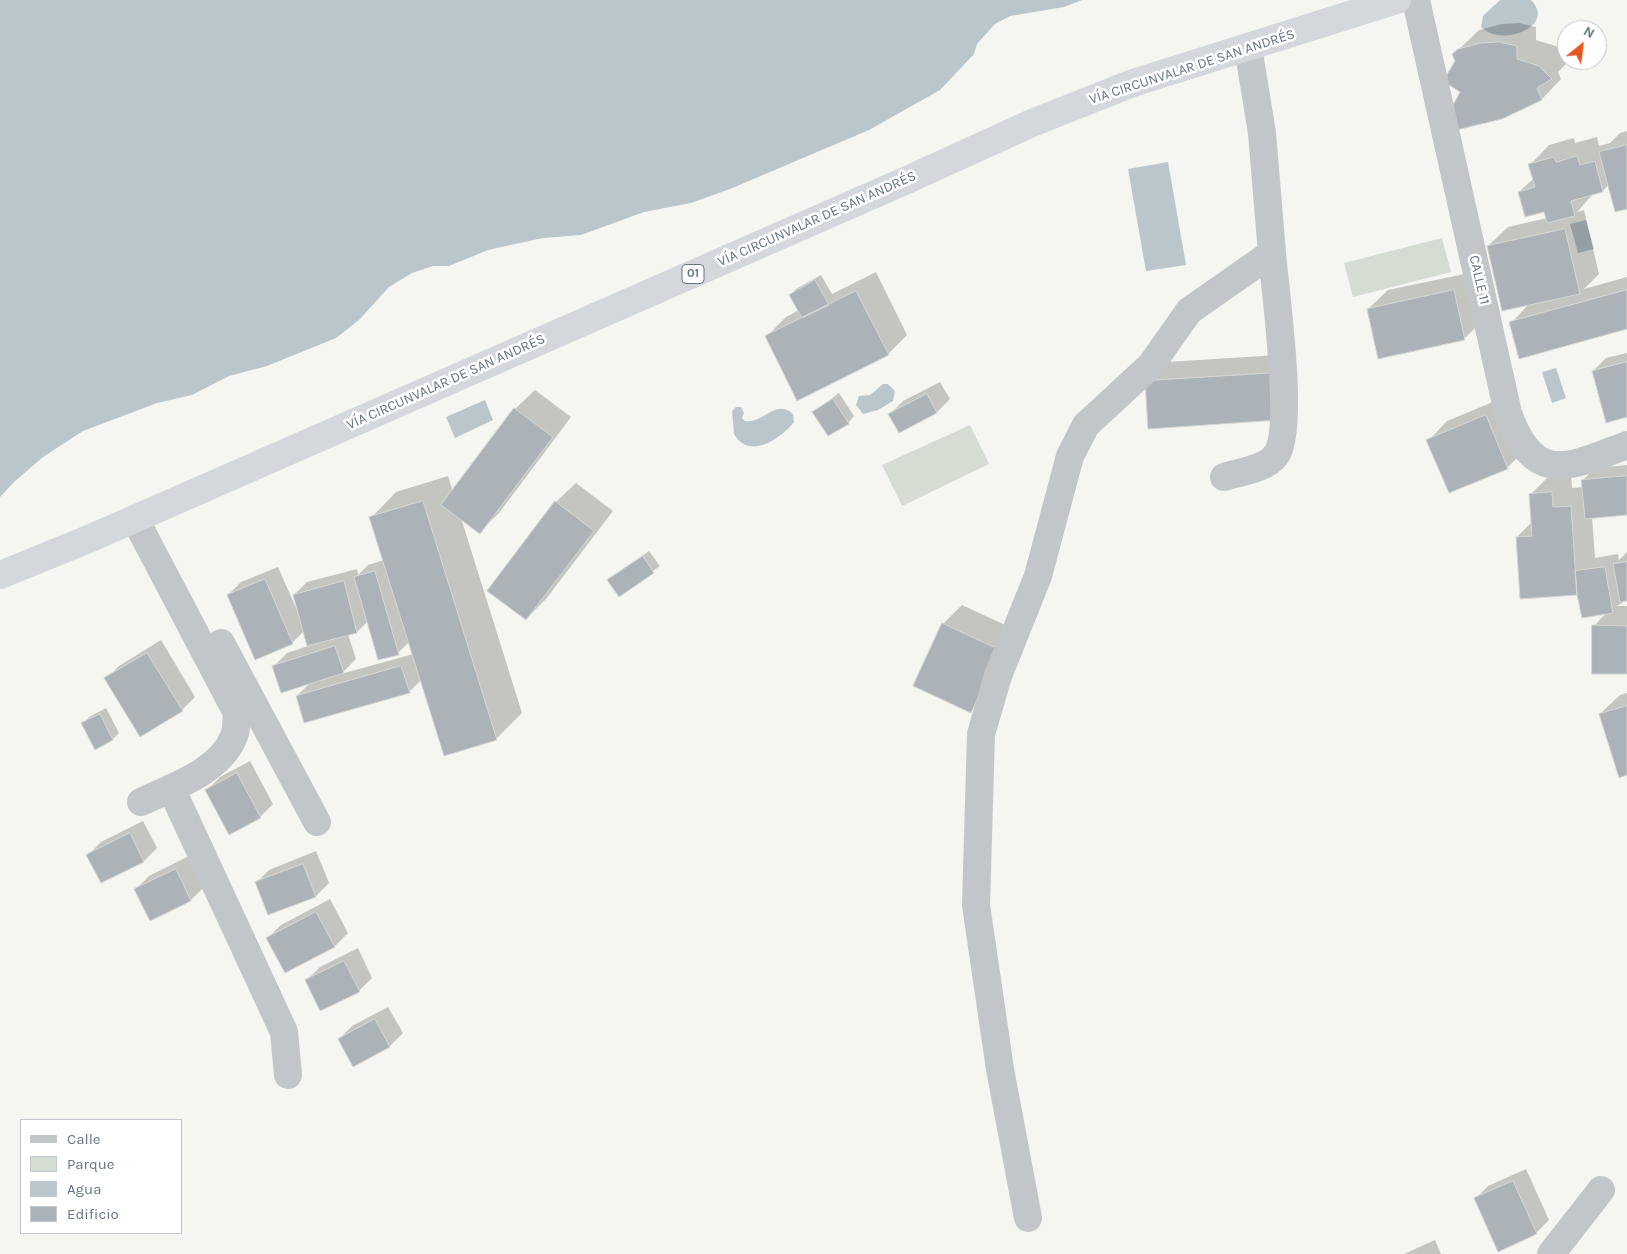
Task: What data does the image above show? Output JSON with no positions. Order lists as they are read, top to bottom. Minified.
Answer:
{"streets":{"highway":["VÍA CIRCUNVALAR DE SAN ANDRÉS","01"],"street":["CALLE 11"]},"legend":["Calle","Parque","Agua","Edificio"],"north":"top right"}
